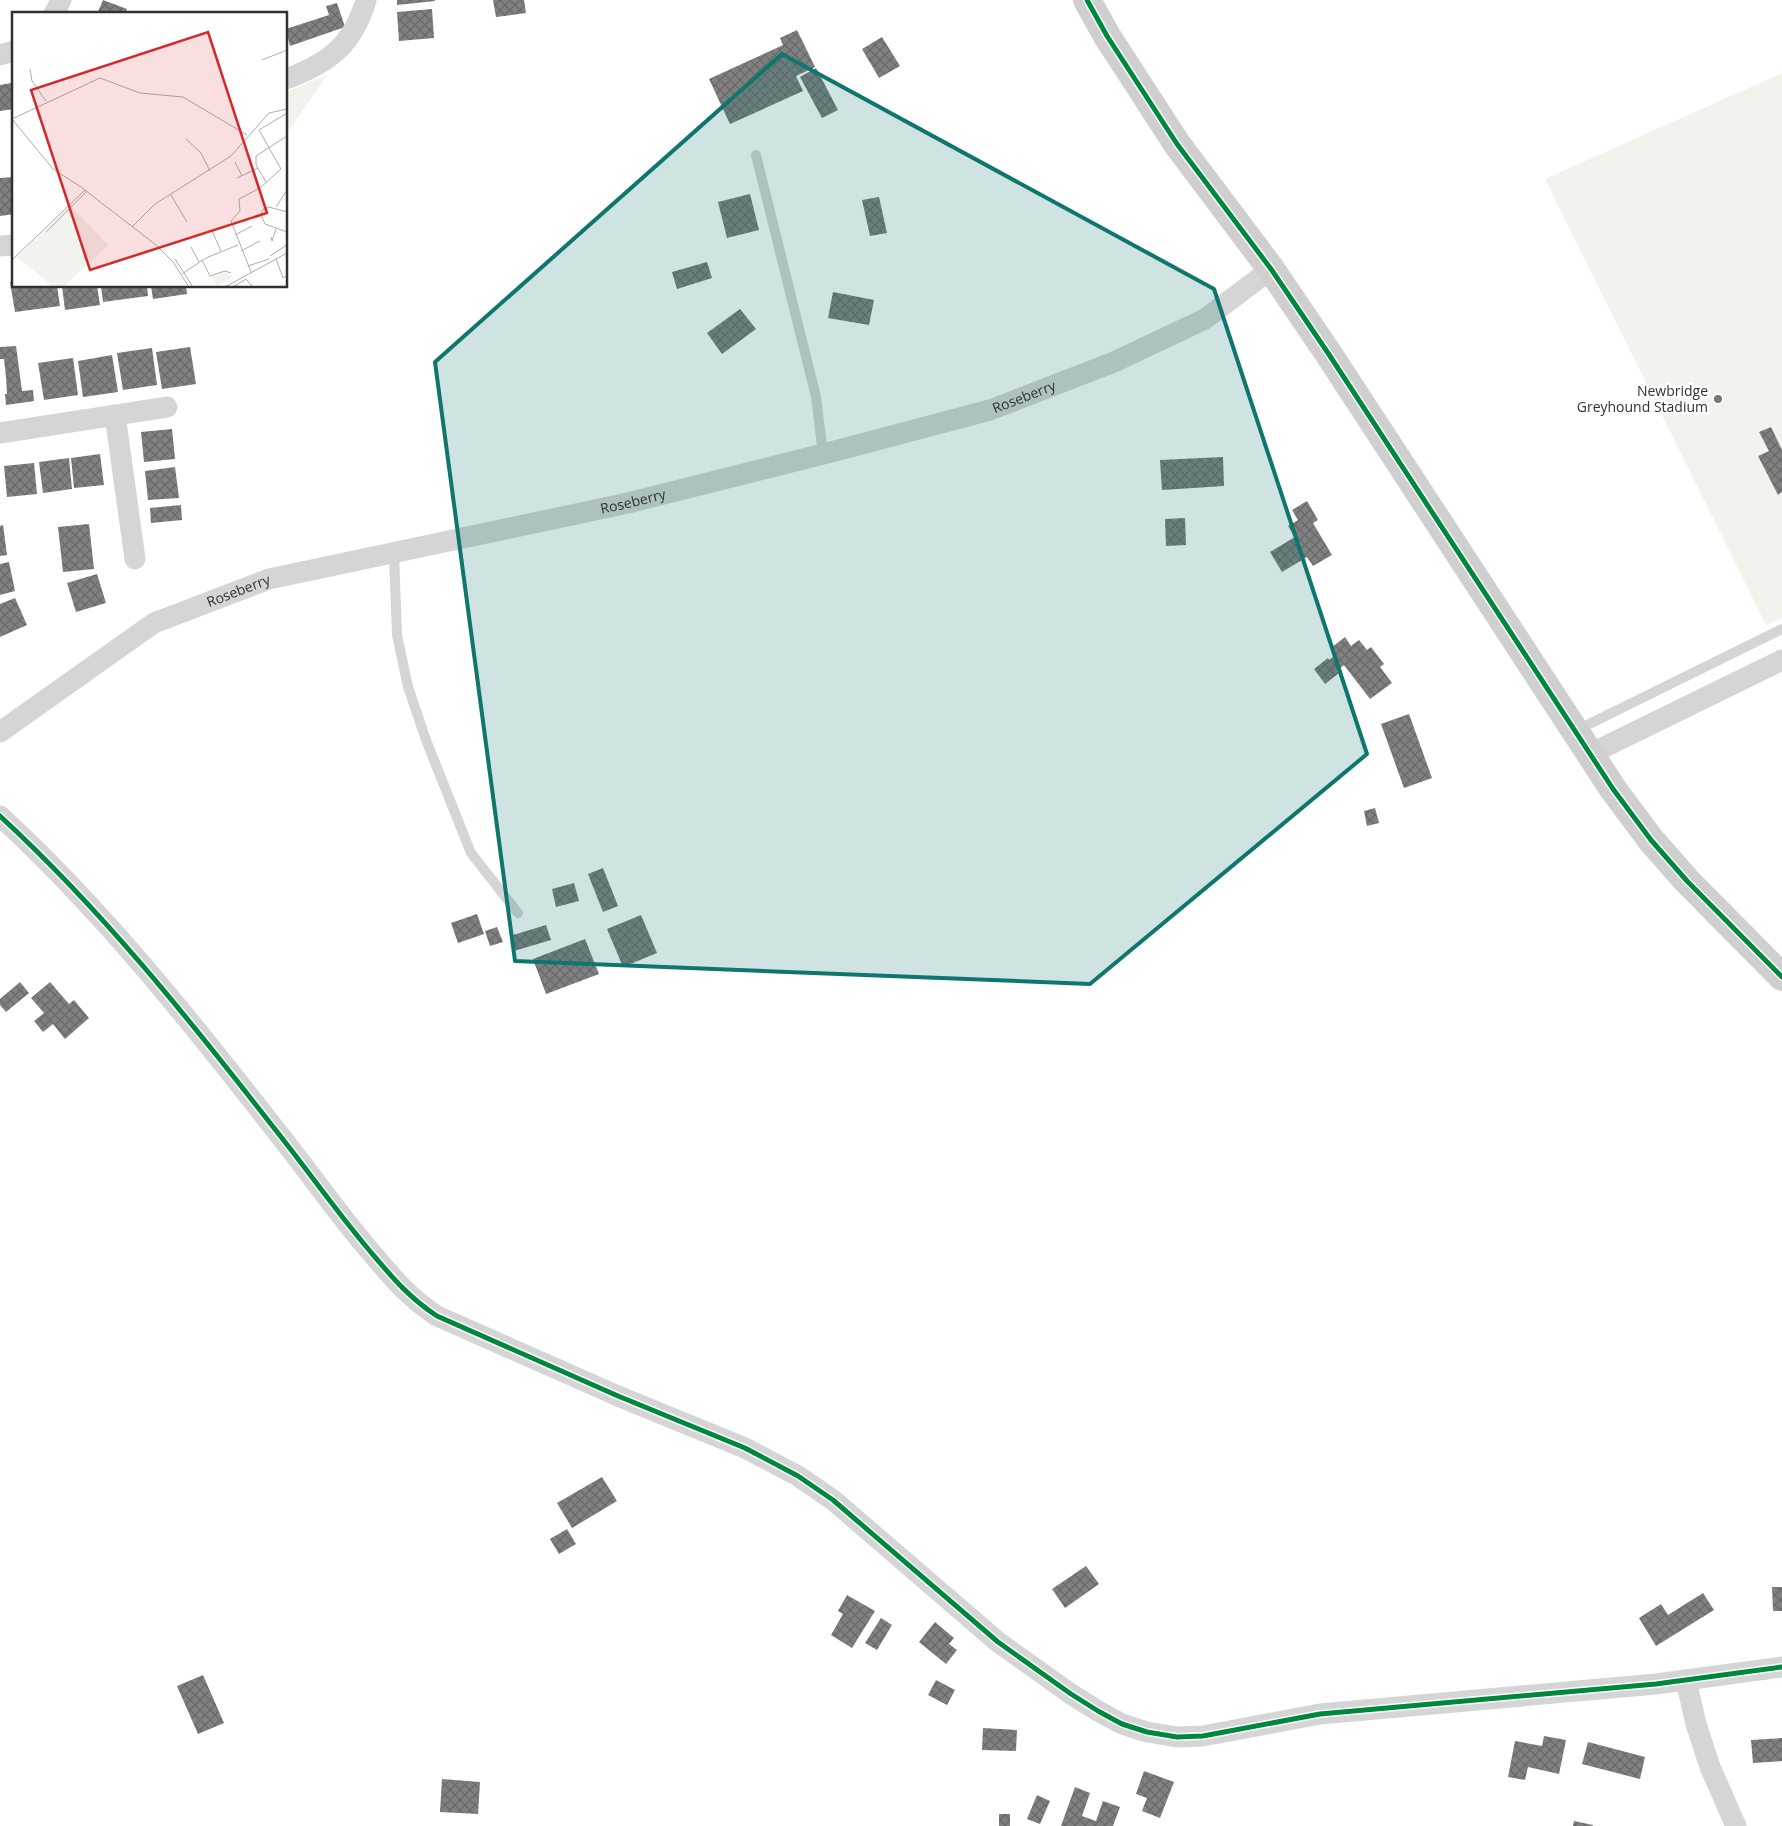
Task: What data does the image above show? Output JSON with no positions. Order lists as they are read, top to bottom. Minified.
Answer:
{"streets":{"street":["Roseberry"]},"places":["Newbridge Greyhound Stadium"]}
